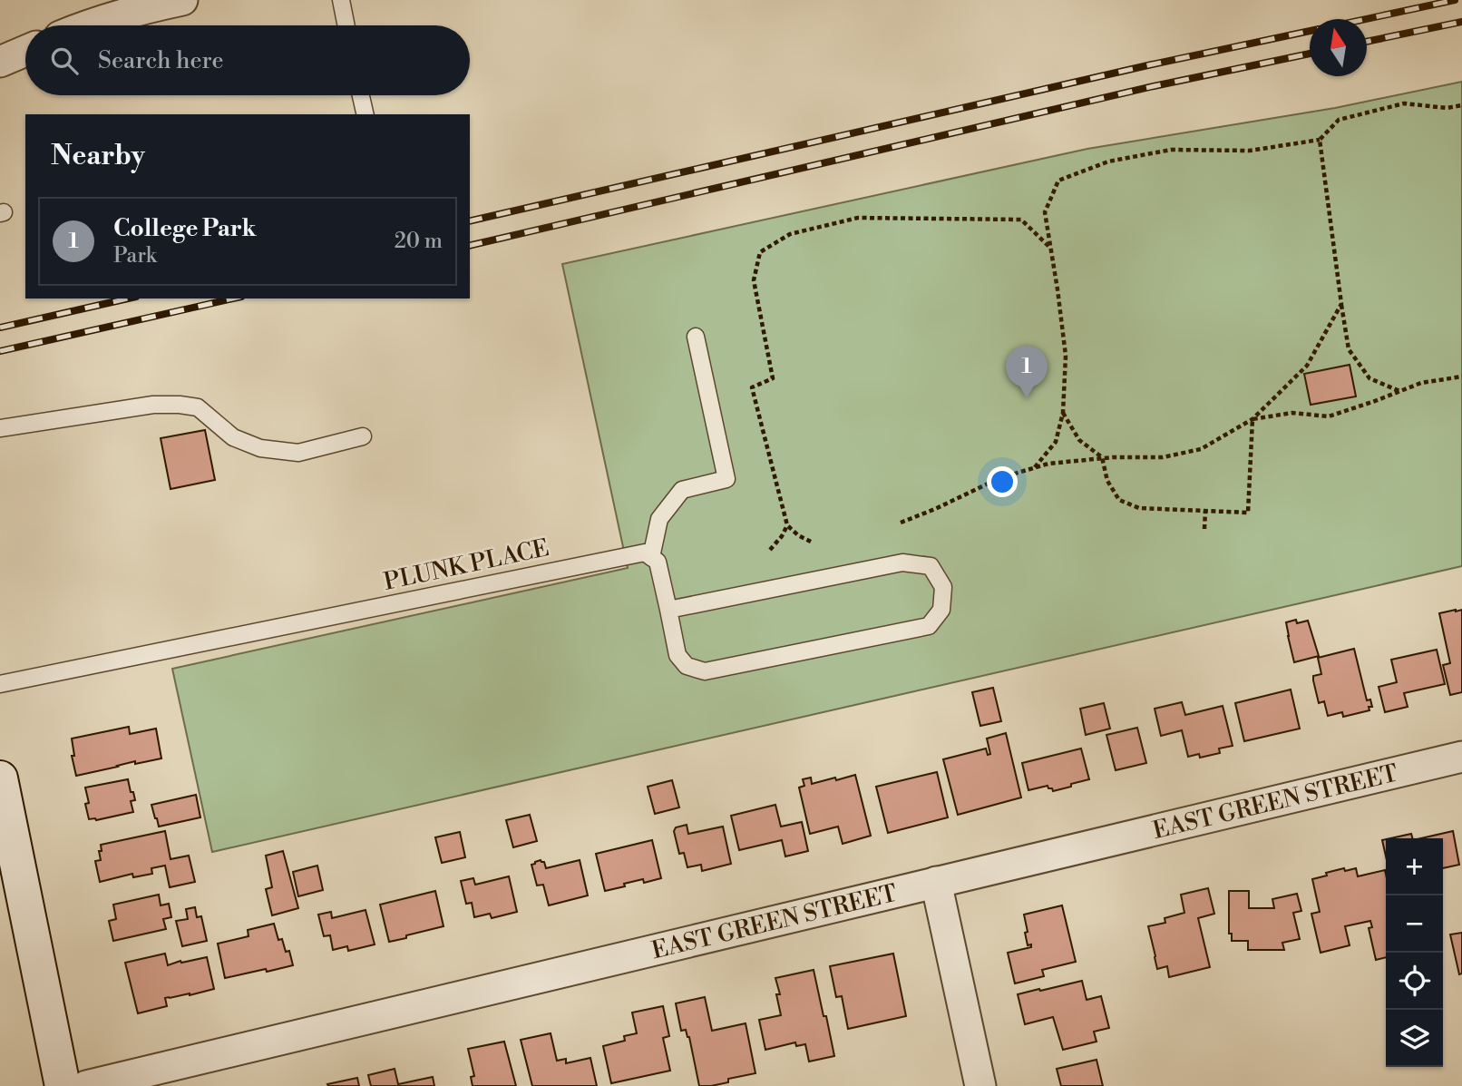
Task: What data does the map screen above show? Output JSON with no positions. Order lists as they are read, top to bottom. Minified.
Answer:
{"streets":{"street":["EAST GREEN STREET"],"lane":["PLUNK PLACE"]},"north":"top","page":{"search":"Search here","heading":"Nearby","list":[{"mark":"1","name":"College Park","note":"Park","value":"20 m"}],"pins":"1","map_buttons":["+","−"]}}
